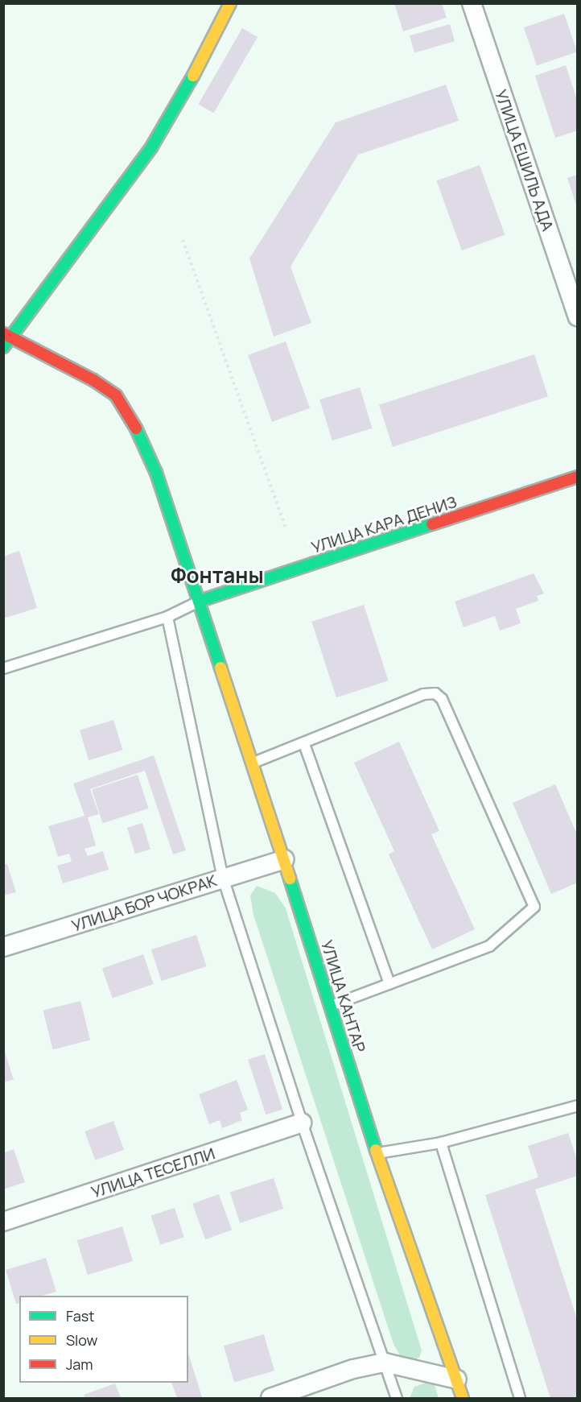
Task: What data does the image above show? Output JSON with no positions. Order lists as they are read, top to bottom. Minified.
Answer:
{"streets":{"main road":["УЛИЦА КАРА ДЕНИЗ","УЛИЦА КАНТАР"],"street":["УЛИЦА ЕШИЛЬ АДА","УЛИЦА БОР ЧОКРАК","УЛИЦА ТЕСЕЛЛИ"]},"crossings":[["УЛИЦА КАРА ДЕНИЗ","УЛИЦА КАНТАР"],["УЛИЦА БОР ЧОКРАК","УЛИЦА КАНТАР"]],"districts":["Фонтаны"],"legend":["Fast","Slow","Jam"]}
